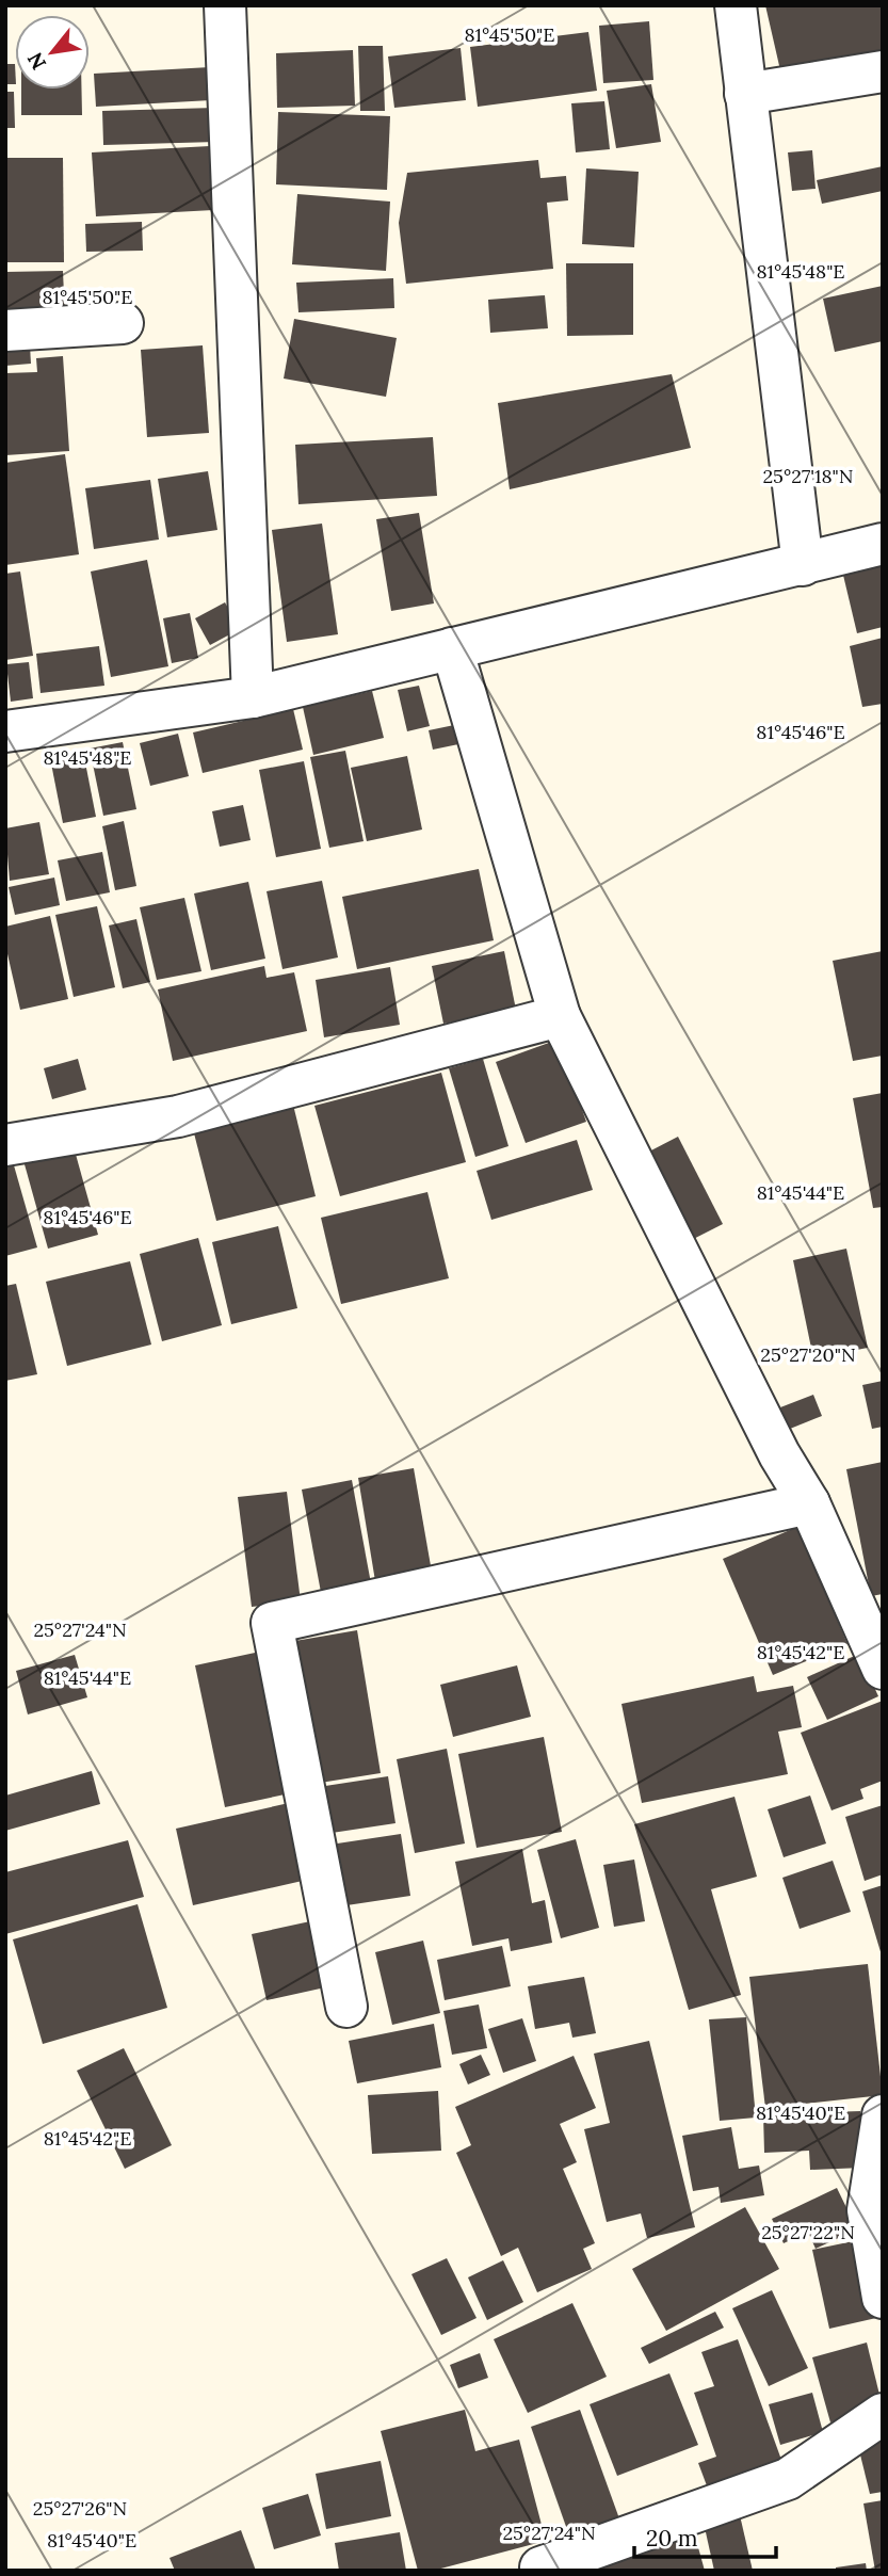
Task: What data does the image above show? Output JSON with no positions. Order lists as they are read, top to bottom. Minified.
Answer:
{"scale_bar":"20 m","north":"bottom left","coordinates":["81°45'50\"E","81°45'48\"E","25°27'18\"N","81°45'46\"E","81°45'44\"E","25°27'20\"N","25°27'24\"N","81°45'42\"E","81°45'40\"E","25°27'22\"N","25°27'26\"N"]}
